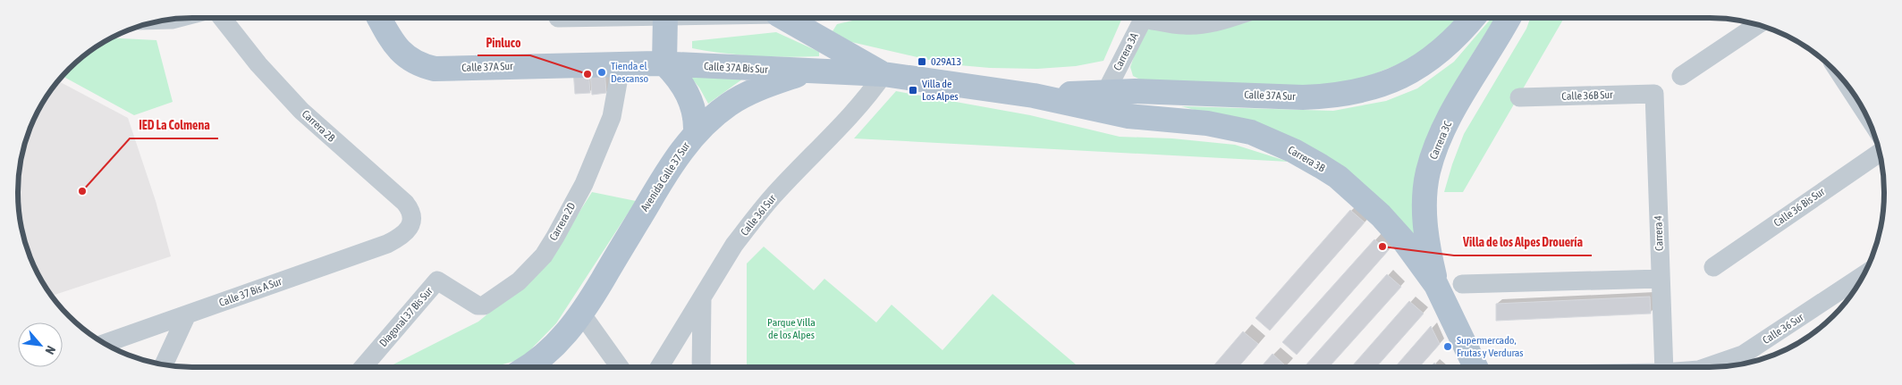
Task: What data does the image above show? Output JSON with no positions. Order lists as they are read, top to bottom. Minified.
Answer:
{"streets":{"main road":["Calle 37A Sur","Calle 37A Bis Sur","Carrera 3C","Carrera 3B","Avenida Calle 37 Sur"],"street":["Carrera 3A","Calle 36B Sur","Carrera 2B","Calle 36 Bis Sur","Calle 36I Sur","Carrera 2D","Carrera 4","Calle 37 Bis A Sur","Diagonal 37 Bis Sur","Calle 36 Sur"]},"crossings":[["Carrera 3A","Calle 37A Sur"],["Calle 37A Sur","Calle 37A Bis Sur"],["Calle 37A Sur","Carrera 3B"],["Calle 37A Sur","Avenida Calle 37 Sur"],["Calle 37A Sur","Carrera 2D"],["Calle 37A Bis Sur","Avenida Calle 37 Sur"],["Calle 36B Sur","Carrera 4"],["Carrera 2B","Calle 37 Bis A Sur"],["Carrera 3C","Carrera 3B"],["Carrera 3B","Avenida Calle 37 Sur"],["Avenida Calle 37 Sur","Calle 36I Sur"],["Carrera 2D","Diagonal 37 Bis Sur"]],"parks":["Parque Villa de los Alpes"],"places":{"transit":["029A13","Villa de Los Alpes"],"other":["Tienda el Descanso","Pinluco","IED La Colmena","Villa de los Alpes Drouería","Supermercado, Frutas y Verduras"]},"north":"bottom right"}
